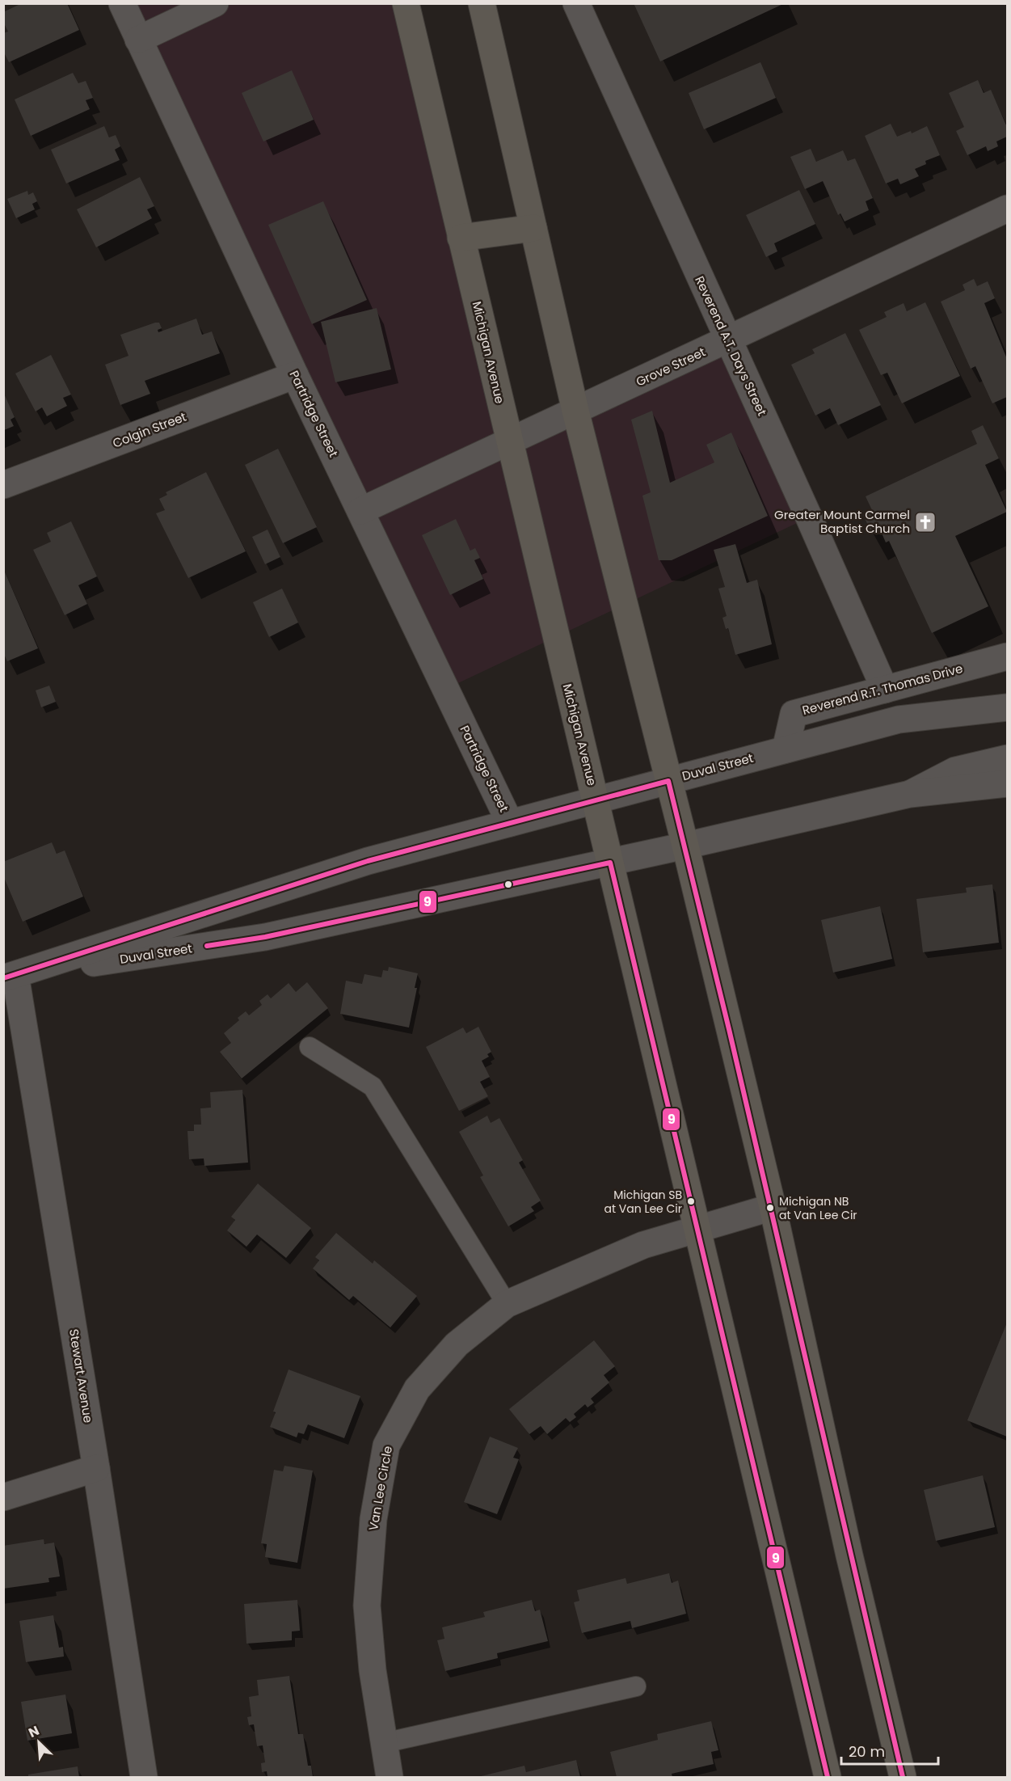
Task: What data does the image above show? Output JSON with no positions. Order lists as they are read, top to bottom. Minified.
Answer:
{"streets":{"main road":["Michigan Avenue"],"street":["Reverend A.T. Days Street","Grove Street","Partridge Street","Colgin Street","Reverend R.T. Thomas Drive","Duval Street","Stewart Avenue","Van Lee Circle"]},"crossings":[["Reverend A.T. Days Street","Grove Street"],["Reverend A.T. Days Street","Reverend R.T. Thomas Drive"],["Michigan Avenue","Grove Street"],["Michigan Avenue","Duval Street"],["Michigan Avenue","Van Lee Circle"],["Grove Street","Partridge Street"],["Partridge Street","Colgin Street"],["Partridge Street","Duval Street"],["Reverend R.T. Thomas Drive","Duval Street"],["Duval Street","Stewart Avenue"]],"places":{"church":["Greater Mount Carmel Baptist Church"],"other":["Michigan SB at Van Lee Cir","Michigan NB at Van Lee Cir"]},"lines":["transit line 9"],"scale_bar":"20 m","north":"top left"}
